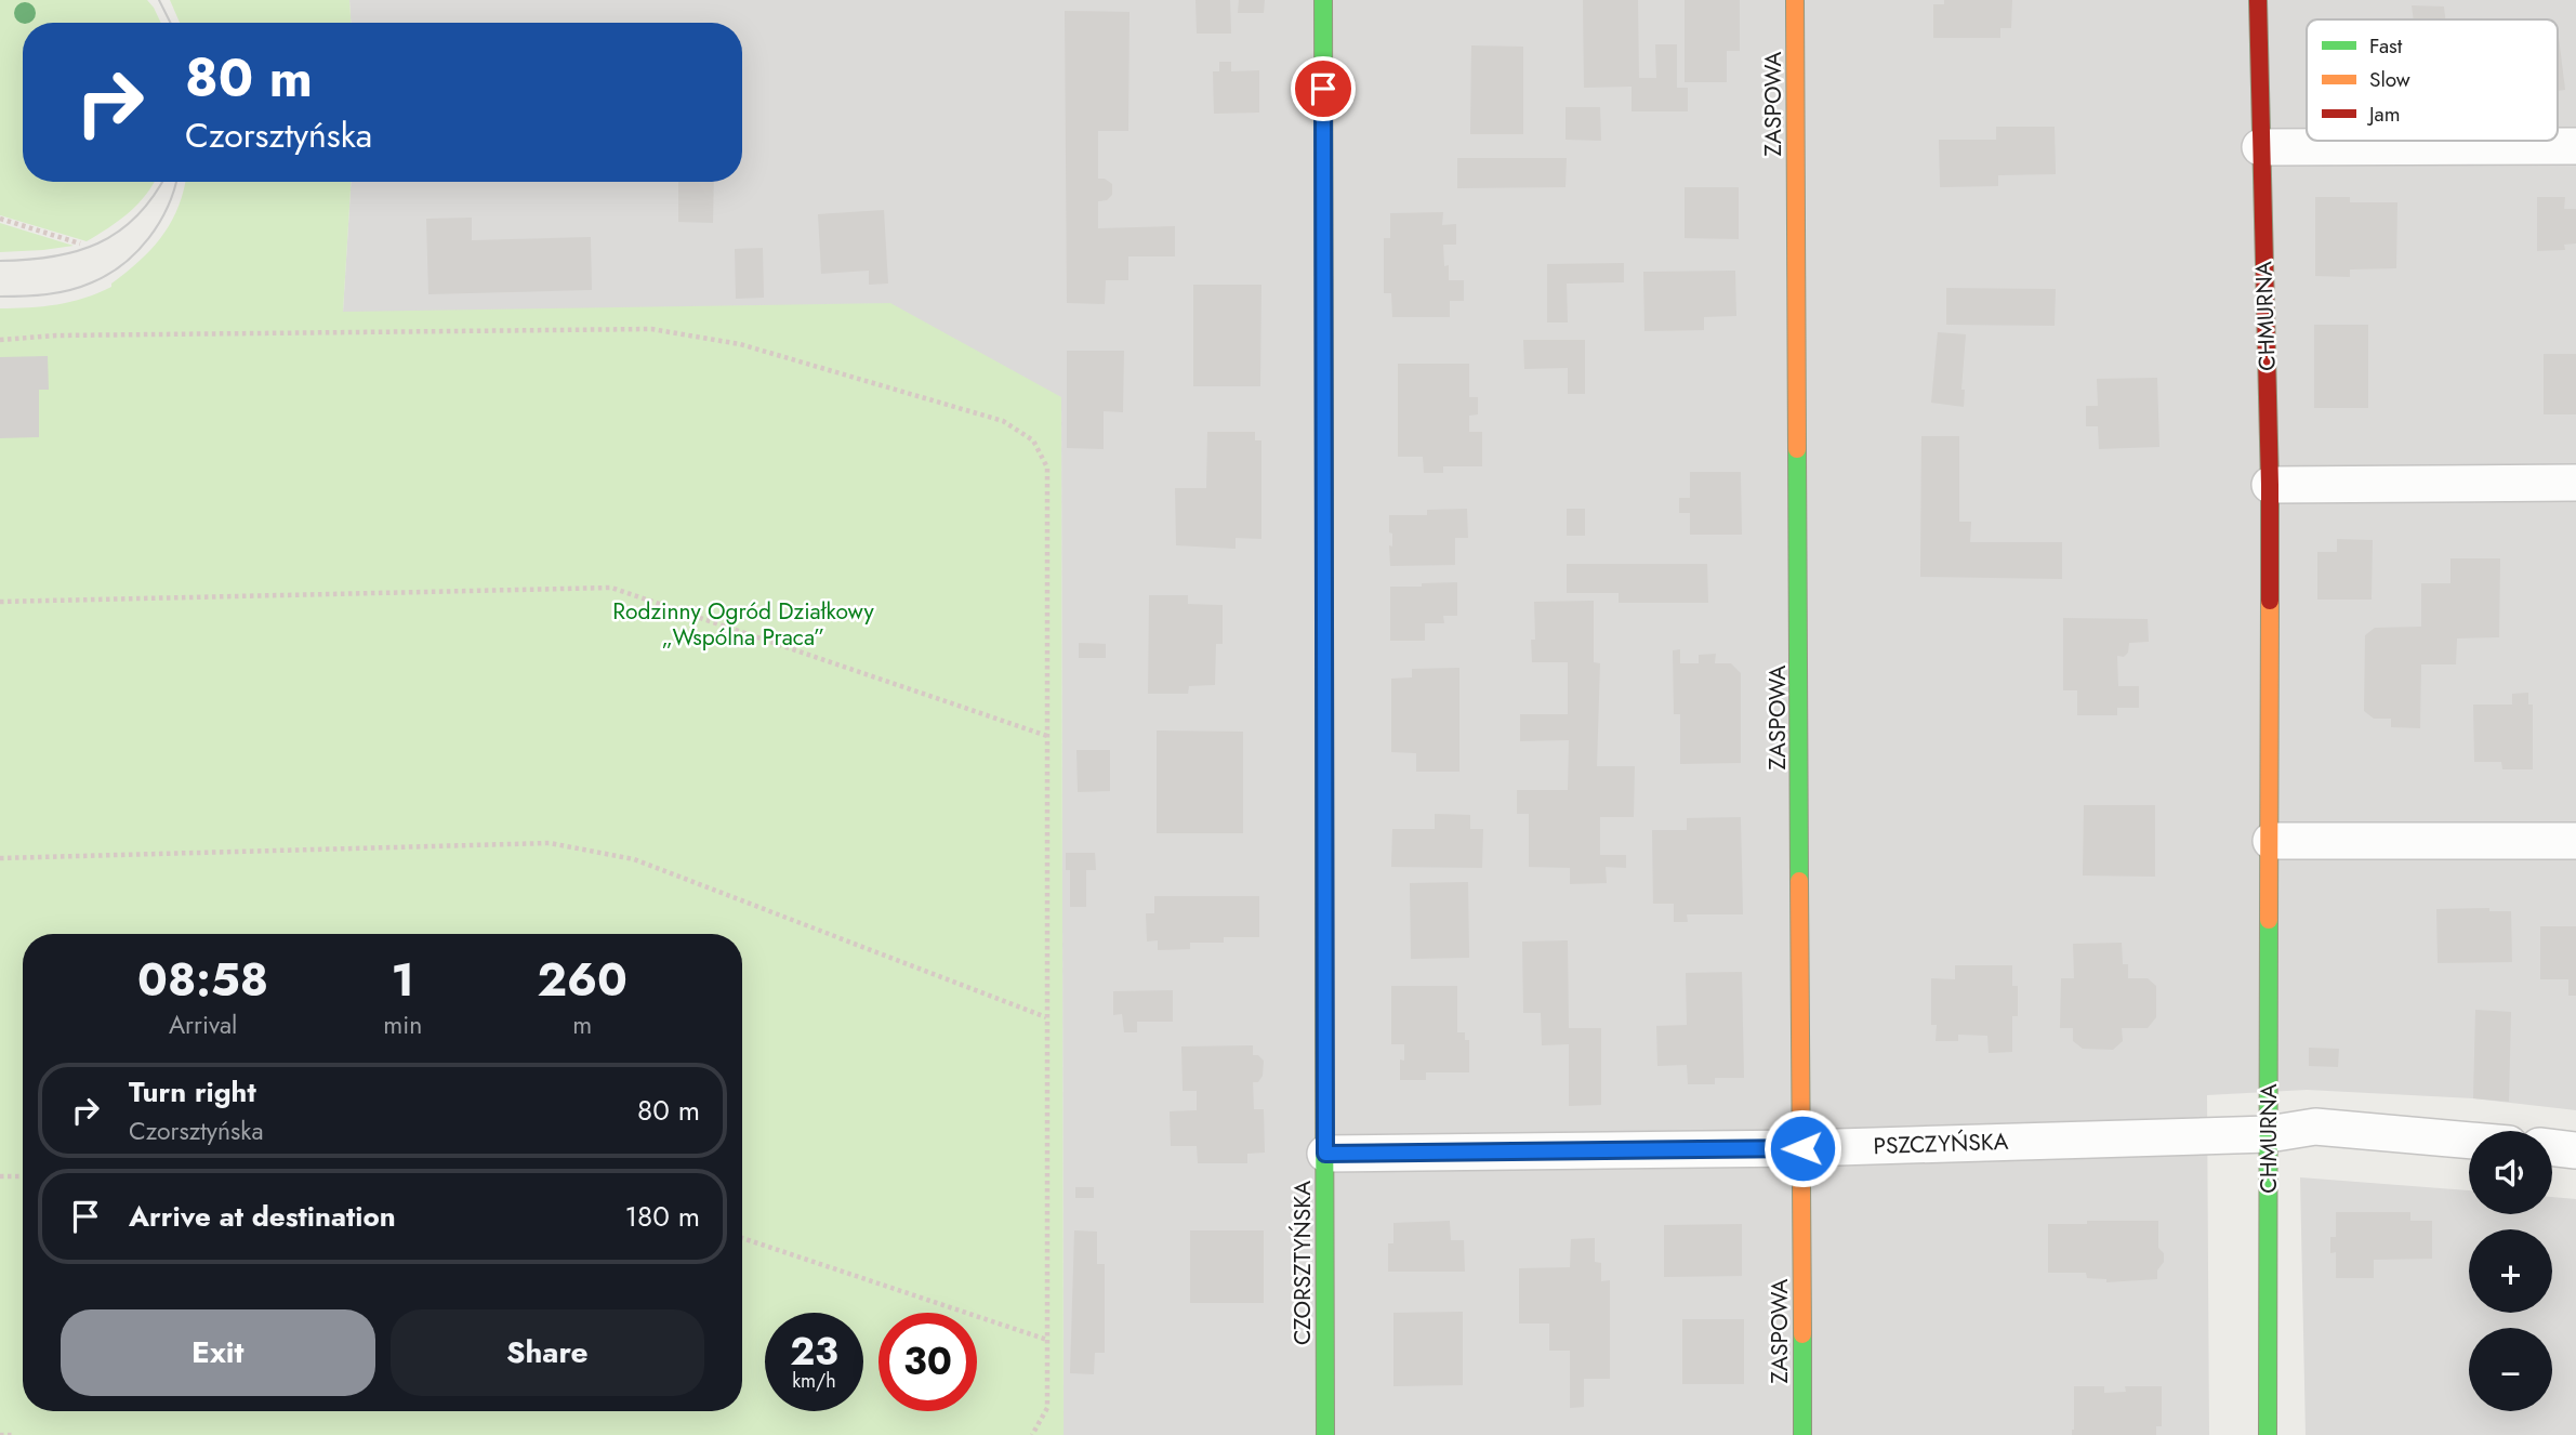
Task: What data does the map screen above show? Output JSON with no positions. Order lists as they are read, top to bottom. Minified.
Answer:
{"streets":{"street":["ZASPOWA","CHMURNA","PSZCZYŃSKA","CZORSZTYŃSKA"]},"crossings":[["ZASPOWA","PSZCZYŃSKA"],["CHMURNA","PSZCZYŃSKA"],["PSZCZYŃSKA","CZORSZTYŃSKA"]],"parks":["Rodzinny Ogród Działkowy „Wspólna Praca”"],"legend":["Fast","Slow","Jam"],"page":{"turn":["80 m","Czorsztyńska"],"eta":["08:58","Arrival","1","min","260","m"],"list":[{"name":"Turn right","note":"Czorsztyńska","value":"80 m"},{"name":"Arrive at destination","value":"180 m"}],"map_buttons":["+","−"],"buttons":["Exit","Share"],"speed":"23 km/h","limit":"30"}}
